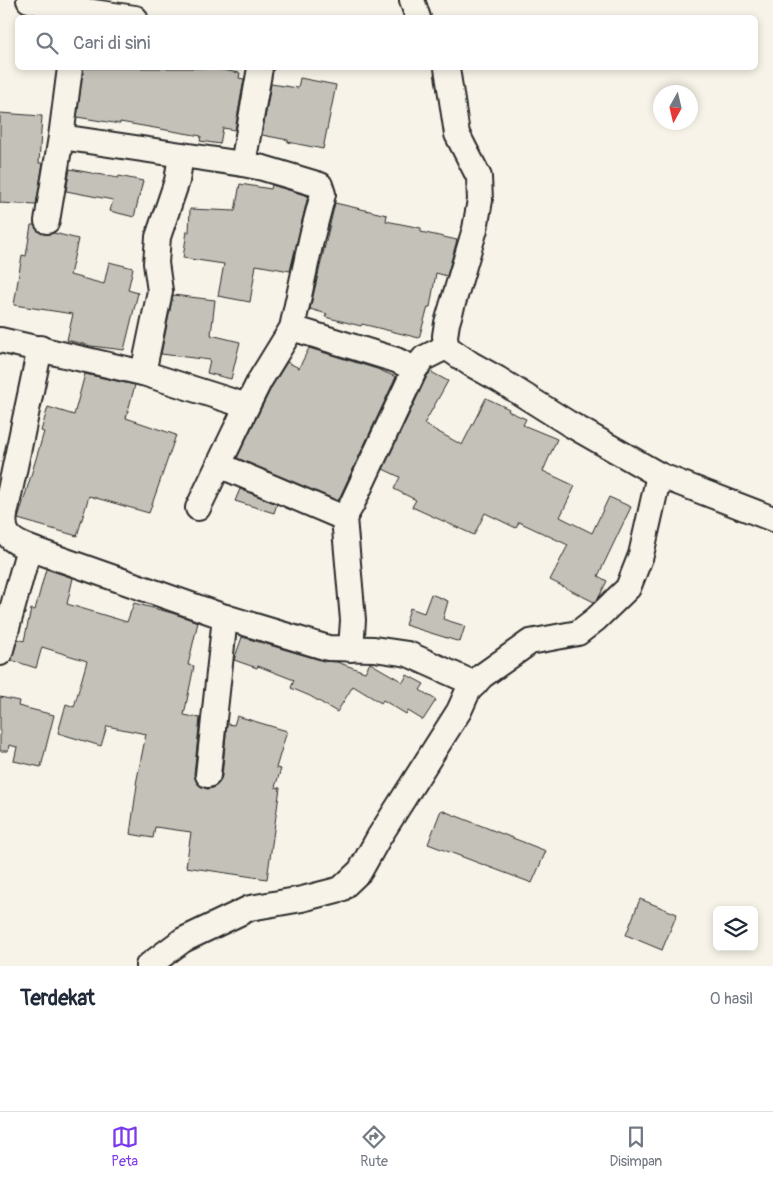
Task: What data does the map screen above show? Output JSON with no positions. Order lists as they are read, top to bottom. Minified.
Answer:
{"north":"bottom","page":{"search":"Cari di sini","heading":["Terdekat","0 hasil"],"nav":["Peta","Rute","Disimpan"]}}
